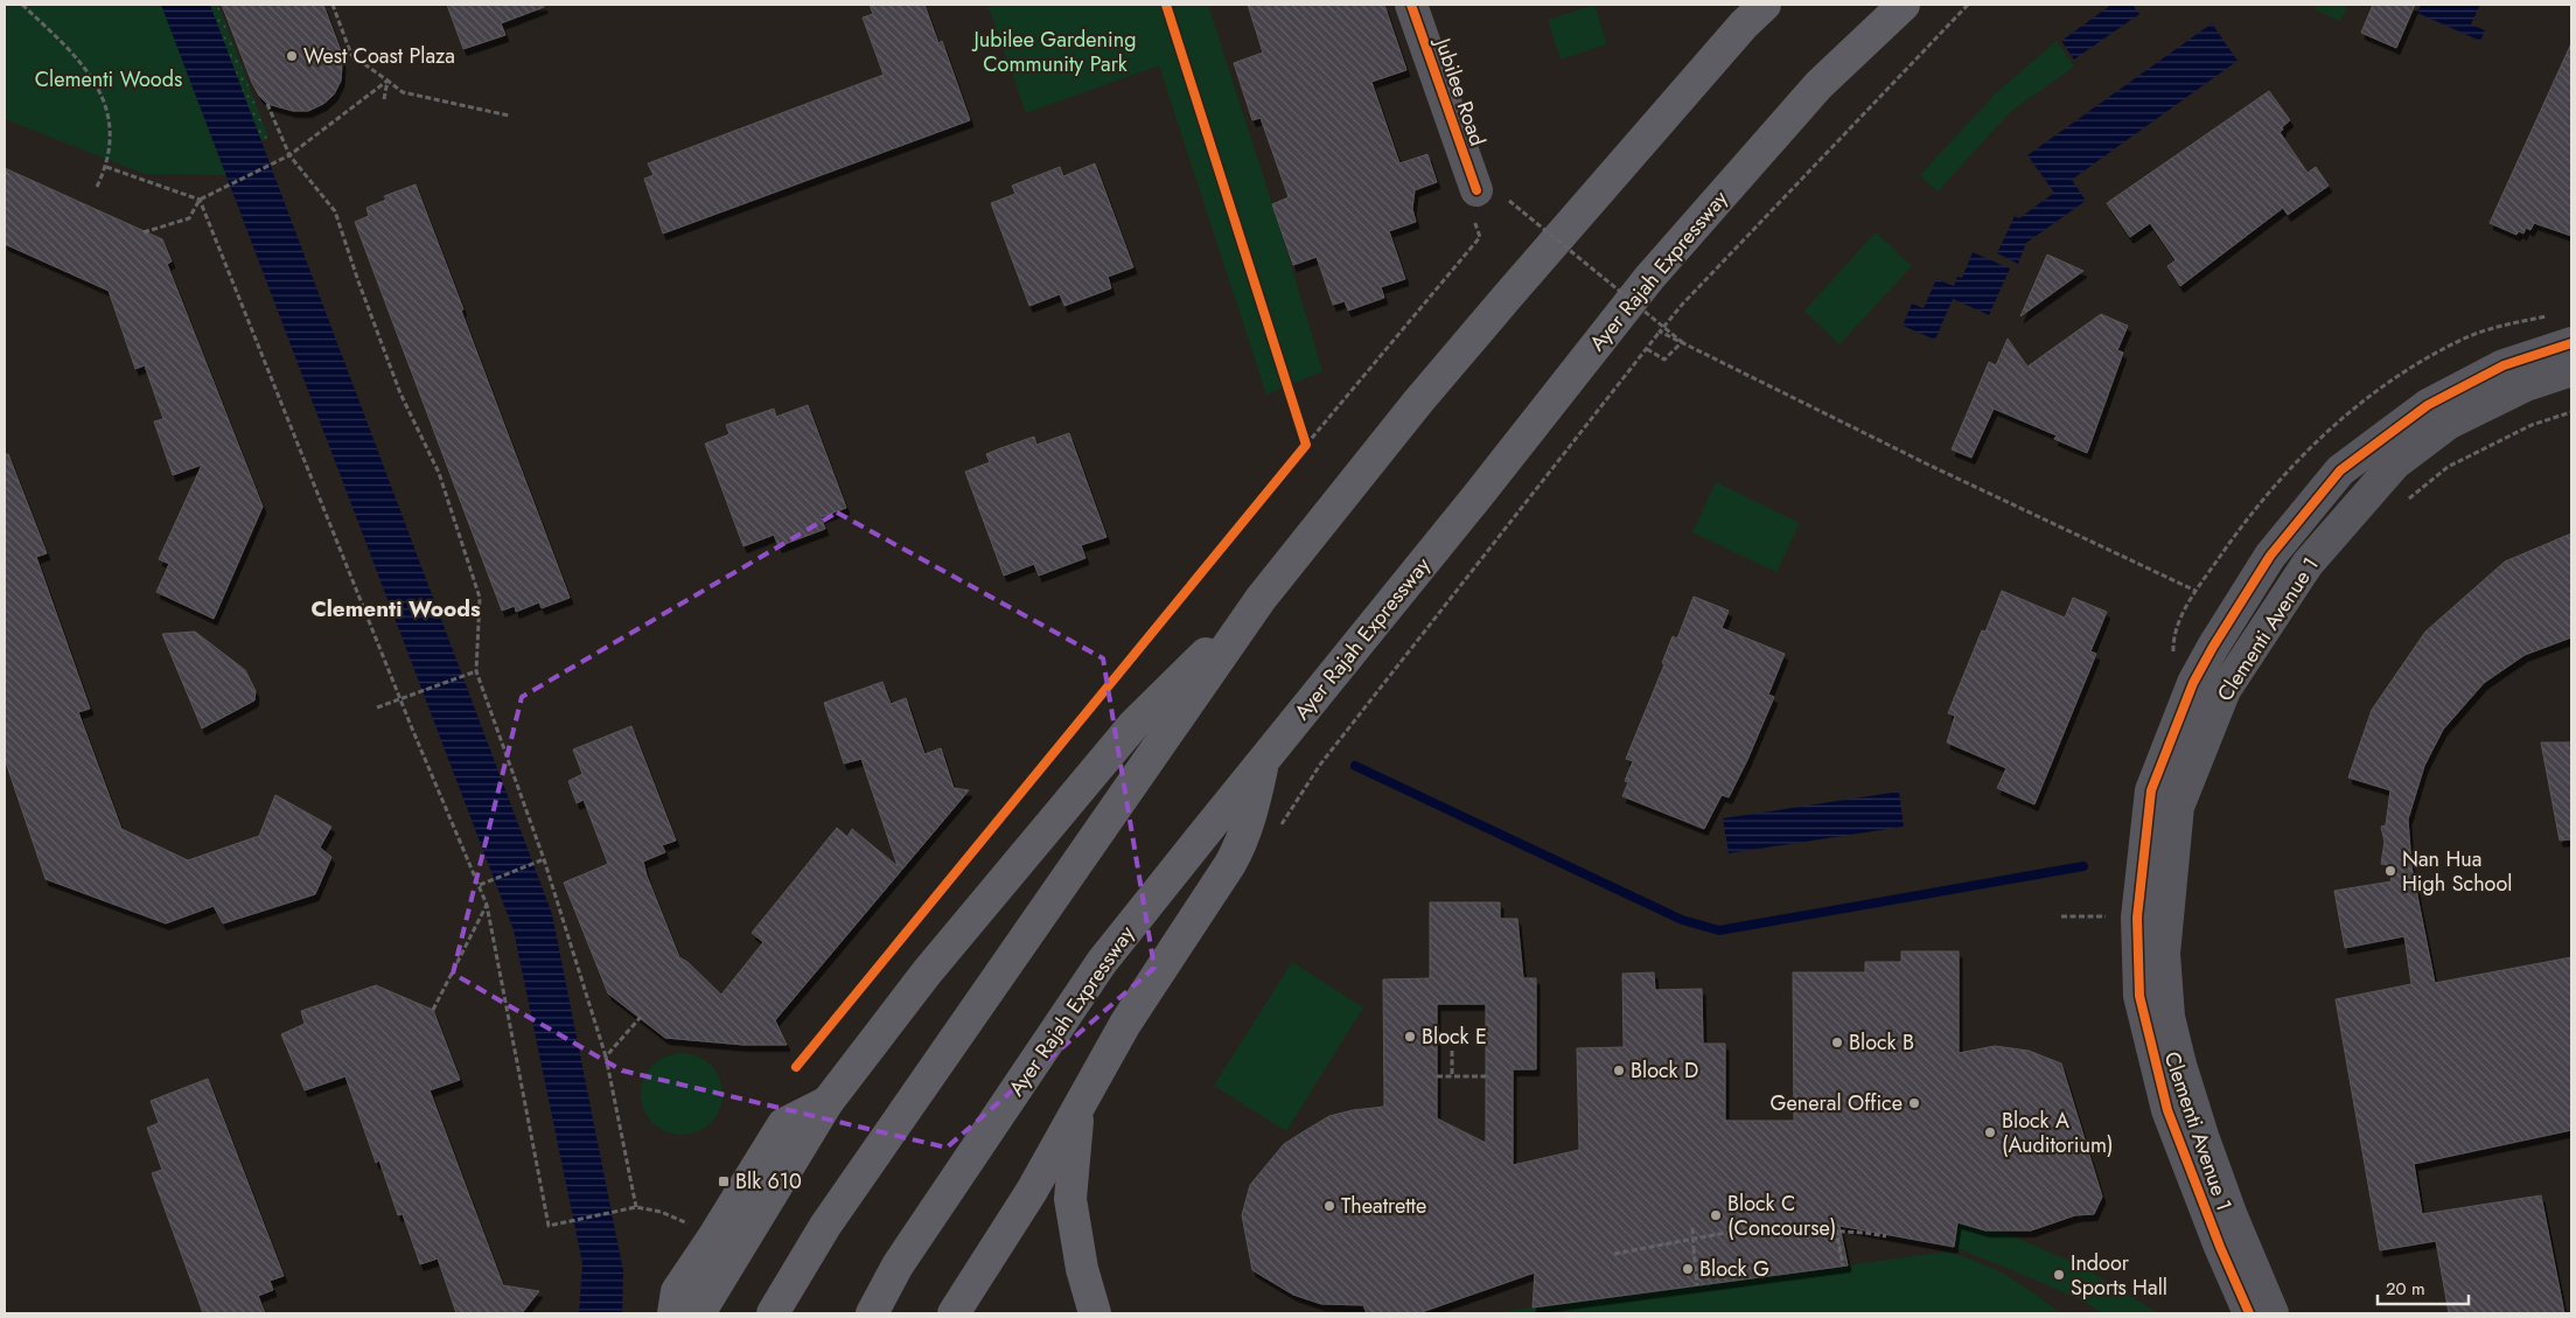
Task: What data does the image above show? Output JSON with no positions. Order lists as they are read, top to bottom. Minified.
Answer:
{"streets":{"highway":["Ayer Rajah Expressway"],"street":["Jubilee Road","Clementi Avenue 1"]},"districts":["Clementi Woods"],"parks":["Jubilee Gardening Community Park","Clementi Woods"],"places":{"other":["West Coast Plaza","Nan Hua High School","Block E","Block B","Block D","General Office","Block A (Auditorium)","Theatrette","Block C (Concourse)","Block G","Indoor Sports Hall"],"transit":["Blk 610"]},"scale_bar":"20 m"}
